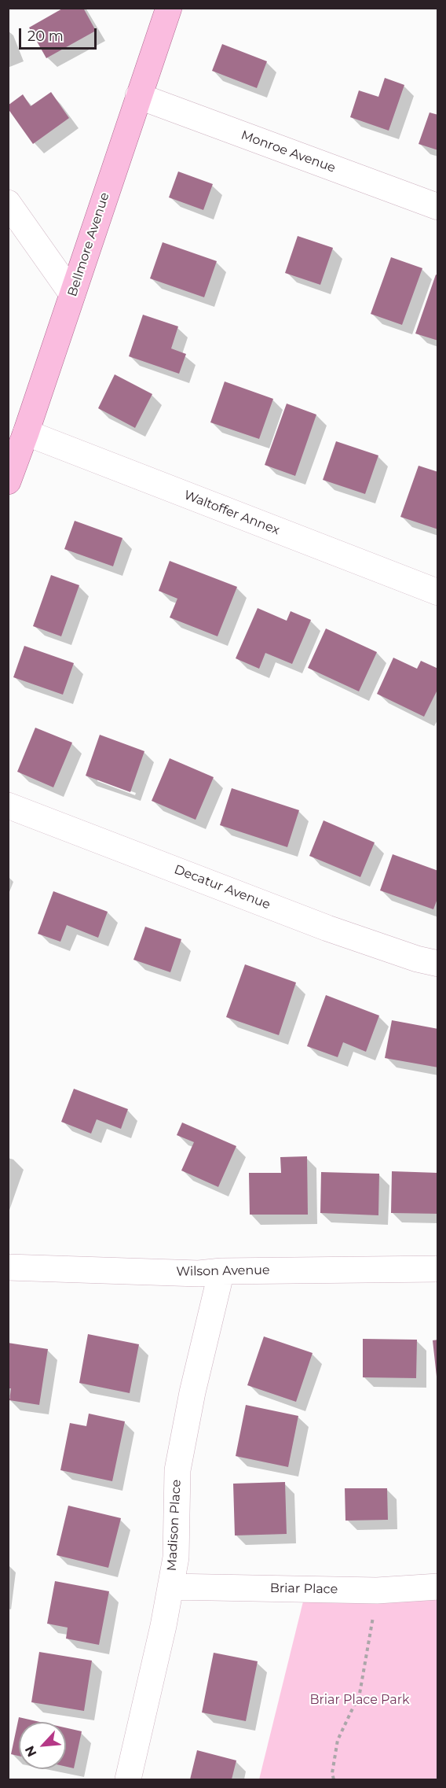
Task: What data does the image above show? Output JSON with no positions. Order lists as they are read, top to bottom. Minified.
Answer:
{"streets":{"main road":["Bellmore Avenue"],"street":["Monroe Avenue","Waltoffer Annex","Decatur Avenue","Wilson Avenue","Madison Place","Briar Place"]},"crossings":[["Monroe Avenue","Bellmore Avenue"],["Bellmore Avenue","Waltoffer Annex"],["Wilson Avenue","Madison Place"],["Madison Place","Briar Place"]],"parks":["Briar Place Park"],"scale_bar":"20 m","north":"bottom left"}
